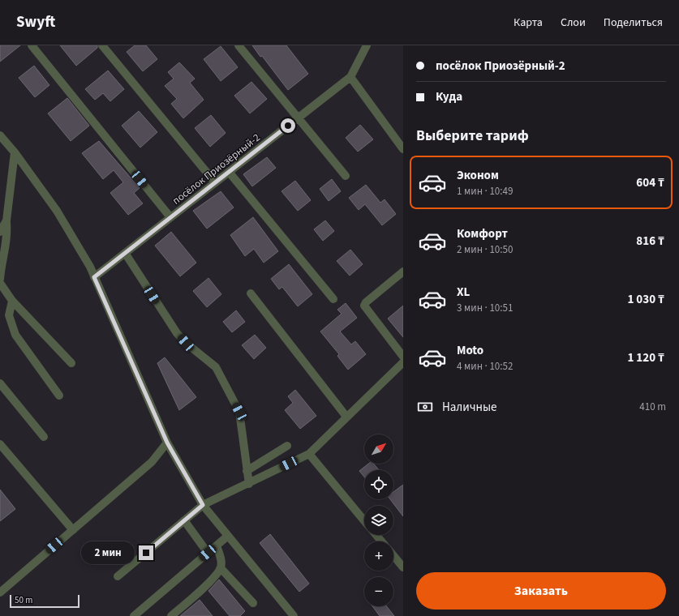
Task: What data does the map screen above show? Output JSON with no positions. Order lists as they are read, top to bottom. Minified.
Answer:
{"streets":{"street":["посёлок Приозёрный-2"]},"scale_bar":"50 m","north":"top right","page":{"header":"Swyft","nav":["Карта","Слои","Поделиться"],"banner":["посёлок Приозёрный-2","Куда"],"heading":"Выберите тариф","list":[{"name":"Эконом","note":"1 мин · 10:49","value":"604 ₸"},{"name":"Комфорт","note":"2 мин · 10:50","value":"816 ₸"},{"name":"XL","note":"3 мин · 10:51","value":"1 030 ₸"},{"name":"Moto","note":"4 мин · 10:52","value":"1 120 ₸"}],"pay":["Наличные","410 m"],"map_buttons":["+","−"],"bubble":"2 мин","buttons":"Заказать","scale":"50 m"}}
